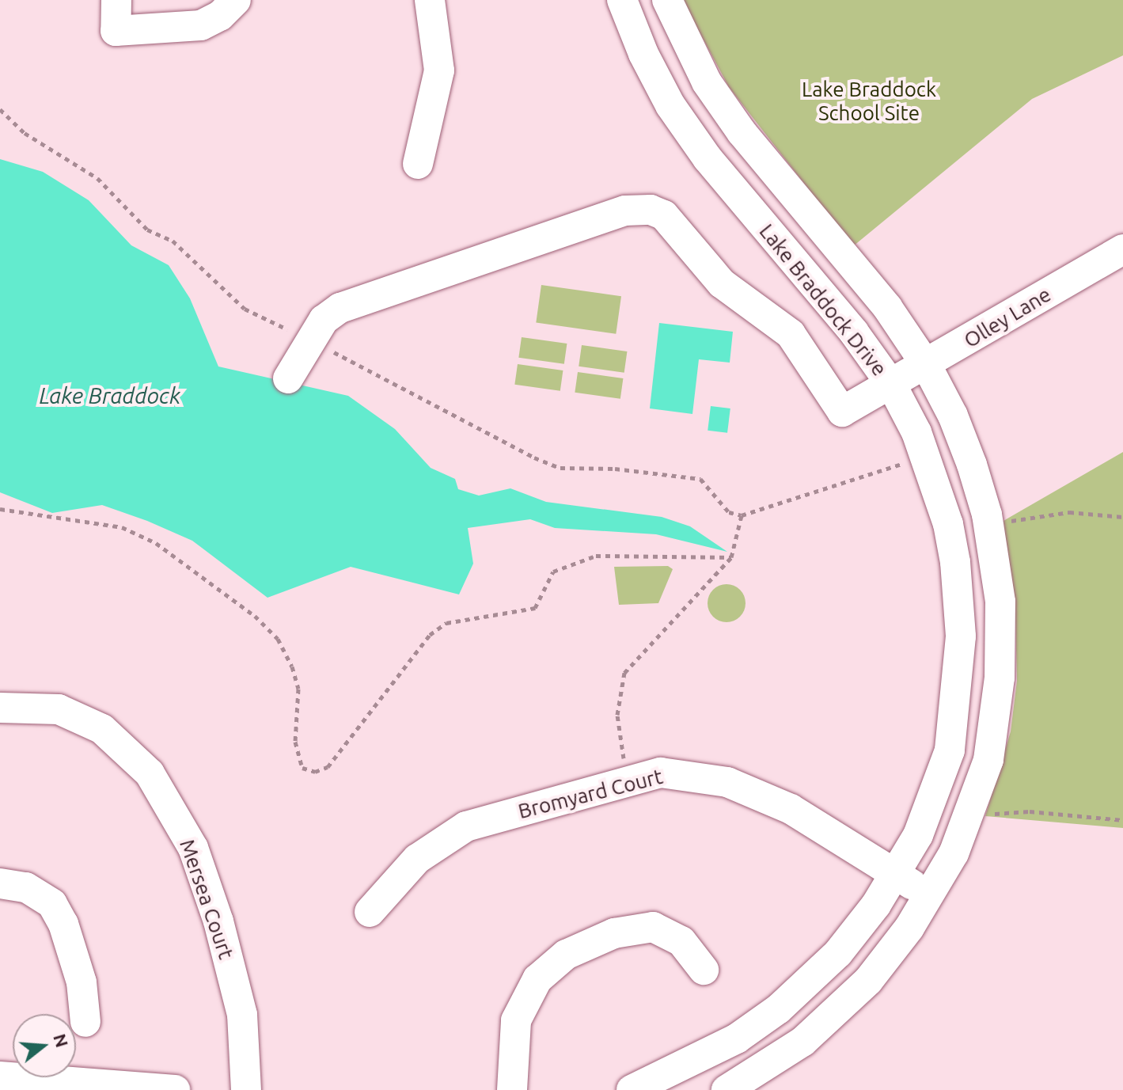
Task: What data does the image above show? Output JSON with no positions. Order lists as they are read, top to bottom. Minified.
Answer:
{"streets":{"street":["Lake Braddock Drive","Olley Lane","Bromyard Court","Mersea Court"]},"crossings":[["Lake Braddock Drive","Olley Lane"],["Lake Braddock Drive","Bromyard Court"]],"water":["Lake Braddock"],"parks":["Lake Braddock School Site"],"north":"right"}
